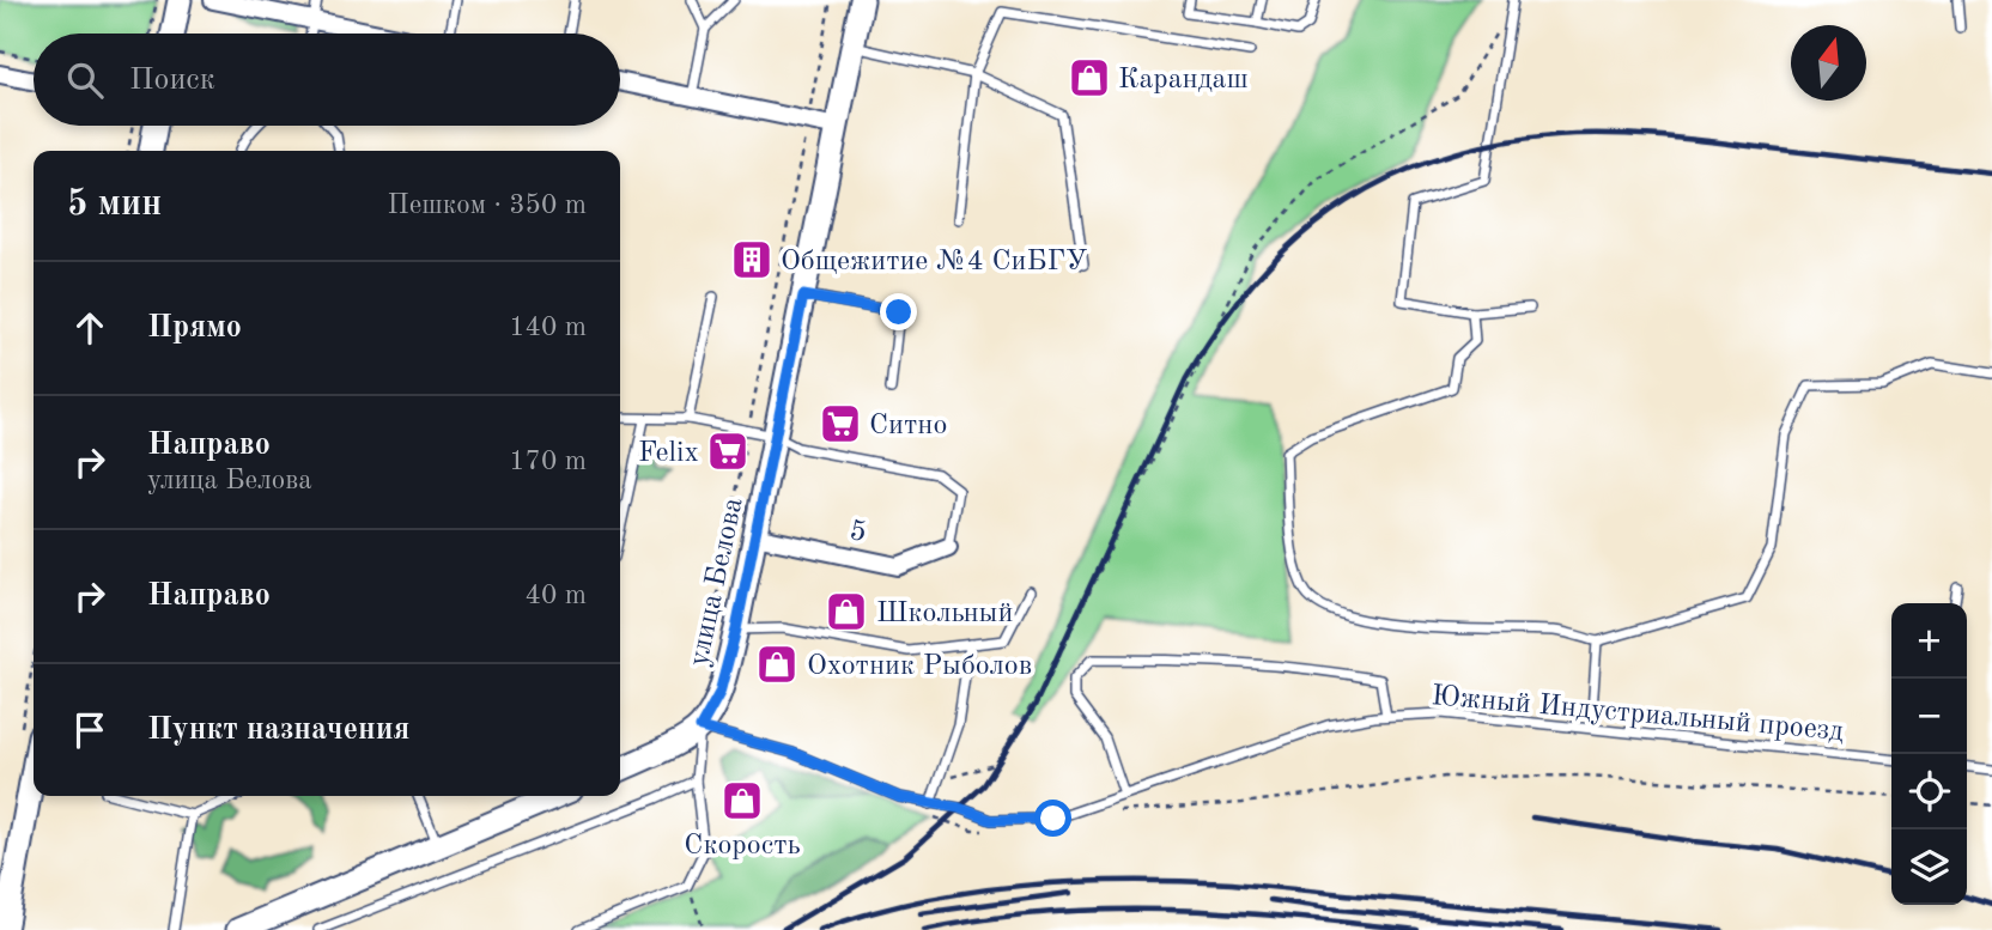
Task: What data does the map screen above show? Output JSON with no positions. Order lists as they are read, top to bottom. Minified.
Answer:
{"streets":{"main road":["улица Белова"],"street":["5"],"lane":["Южный Индустриальный проезд"]},"crossings":[["5","улица Белова"],["улица Белова","Южный Индустриальный проезд"]],"places":{"shop":["Карандаш","Школьный","Охотник Рыболов","Скорость"],"building":["Общежитие №4 СиБГУ"],"supermarket":["Ситно","Felix"]},"north":"top","page":{"search":"Поиск","heading":["5 мин","Пешком · 350 m"],"list":[["Прямо","140 m"],["Направо","улица Белова","170 m"],["Направо","40 m"],"Пункт назначения"],"map_buttons":["+","−"]}}
